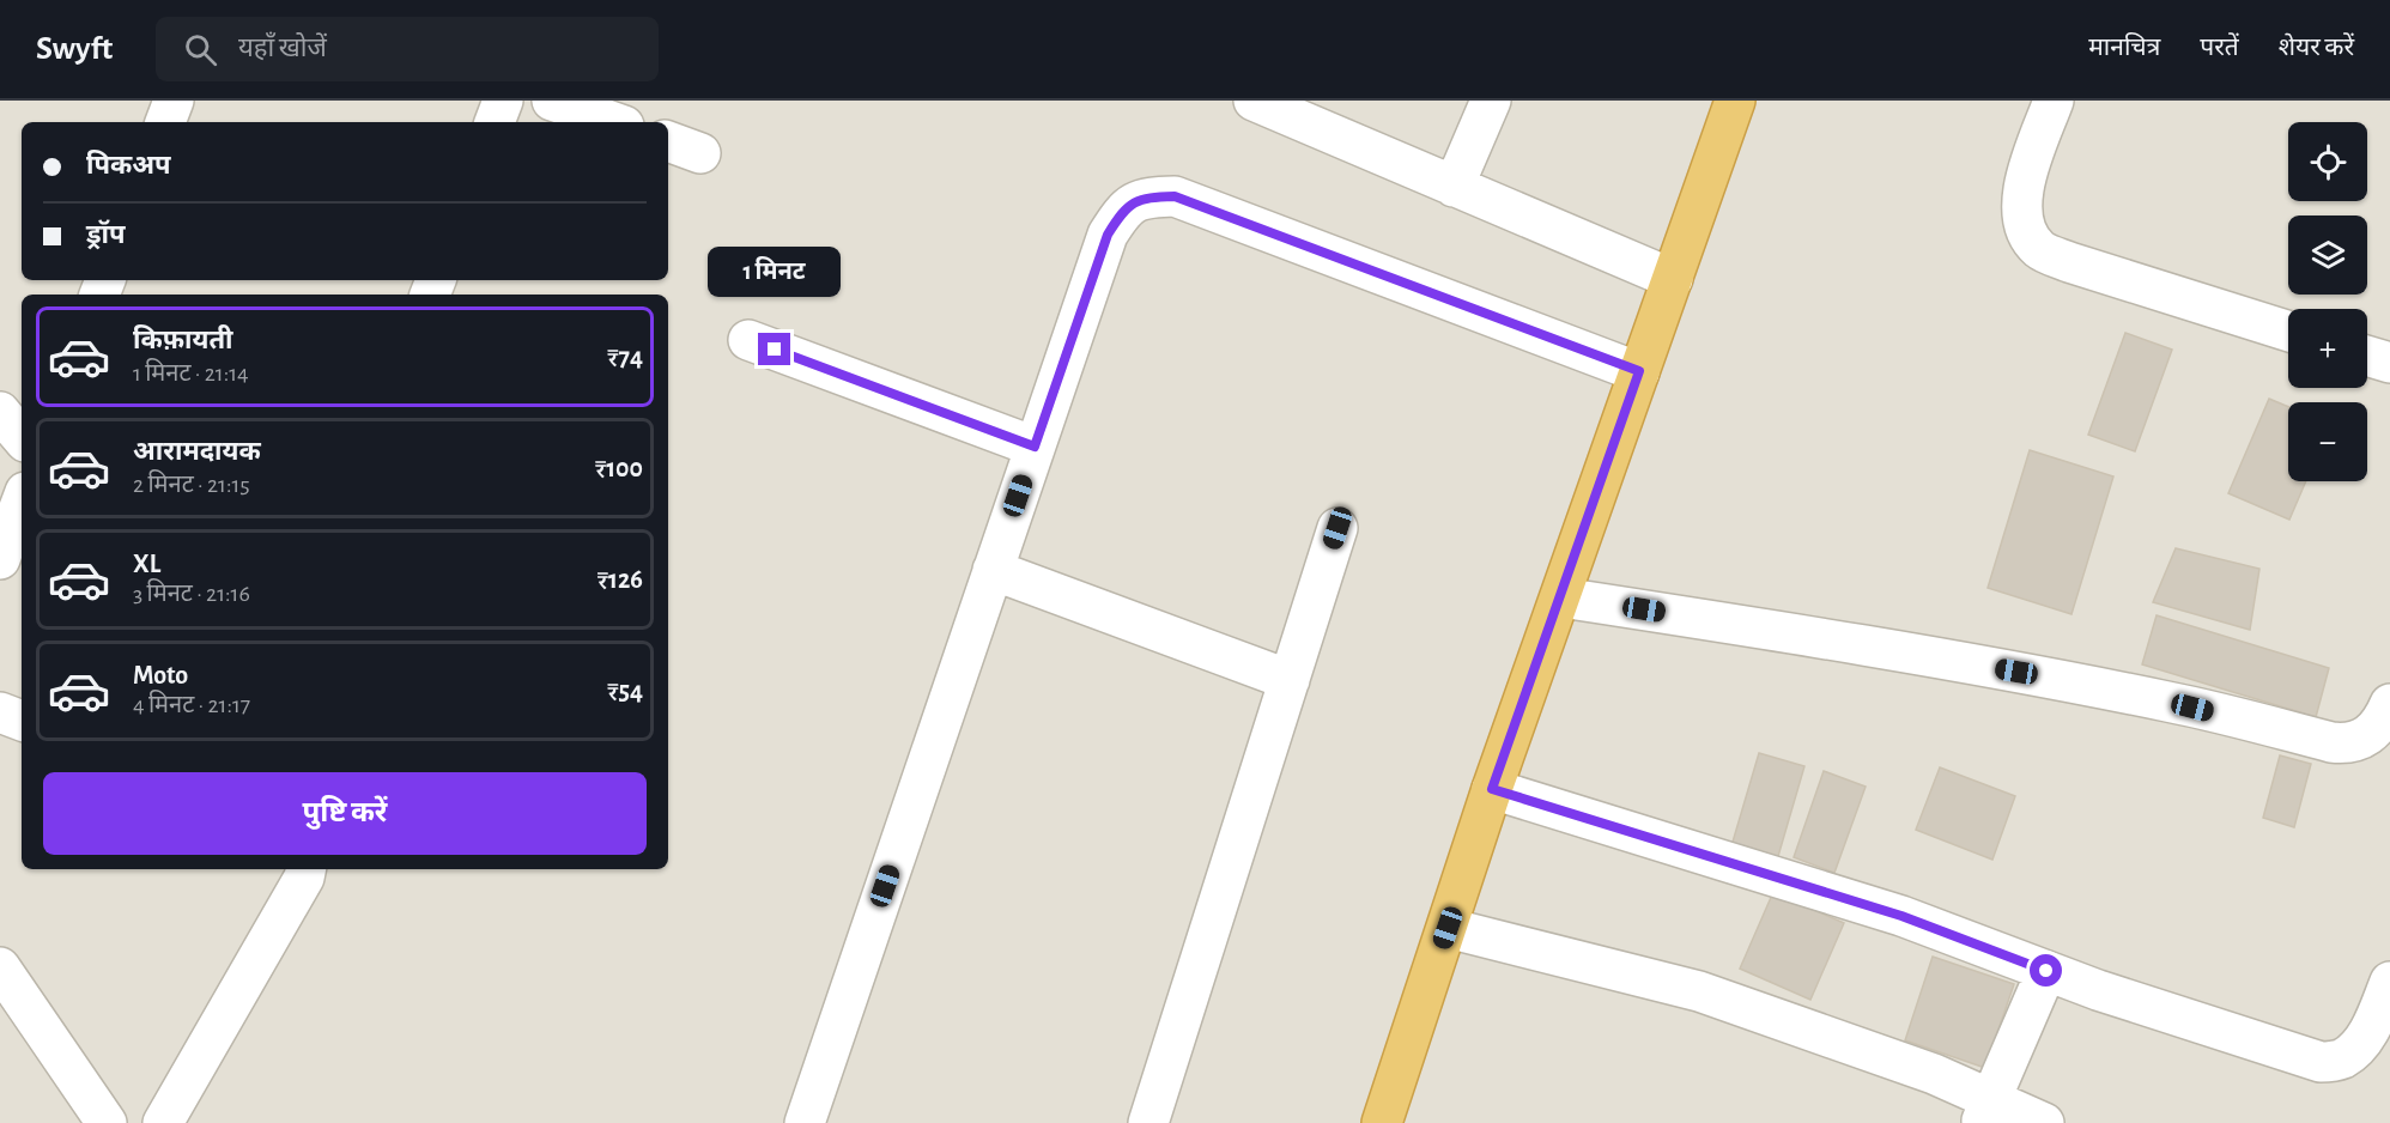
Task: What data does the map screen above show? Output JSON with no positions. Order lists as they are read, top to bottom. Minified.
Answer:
{"page":{"header":"Swyft","search":"यहाँ खोजें","nav":["मानचित्र","परतें","शेयर करें"],"map_buttons":["+","−"],"banner":["पिकअप","ड्रॉप"],"bubble":"1 मिनट","list":[{"name":"किफ़ायती","note":"1 मिनट · 21:14","value":"₹74"},{"name":"आरामदायक","note":"2 मिनट · 21:15","value":"₹100"},{"name":"XL","note":"3 मिनट · 21:16","value":"₹126"},{"name":"Moto","note":"4 मिनट · 21:17","value":"₹54"}],"buttons":"पुष्टि करें"}}
